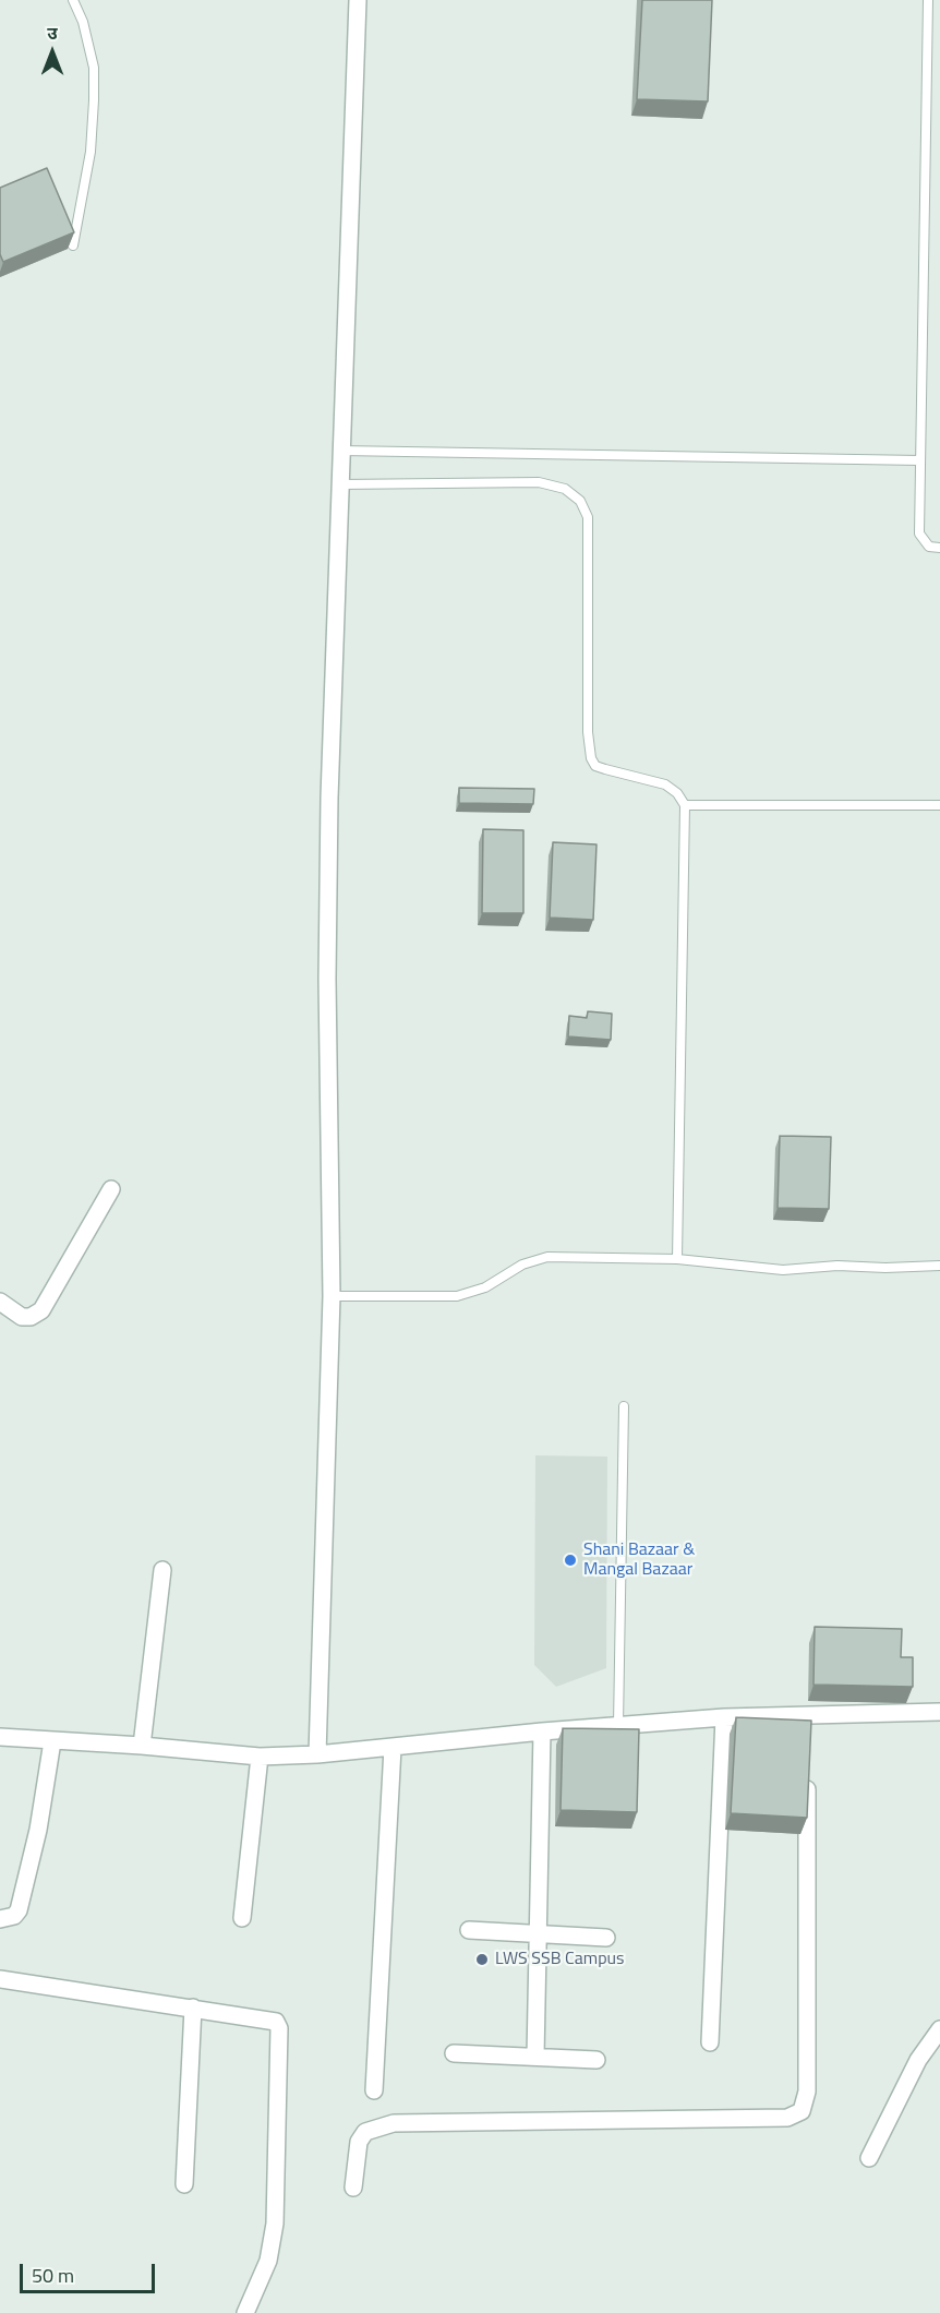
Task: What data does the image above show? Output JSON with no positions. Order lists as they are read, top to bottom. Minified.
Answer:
{"places":["Shani Bazaar & Mangal Bazaar","LWS SSB Campus"],"scale_bar":"50 m","north":"top"}
